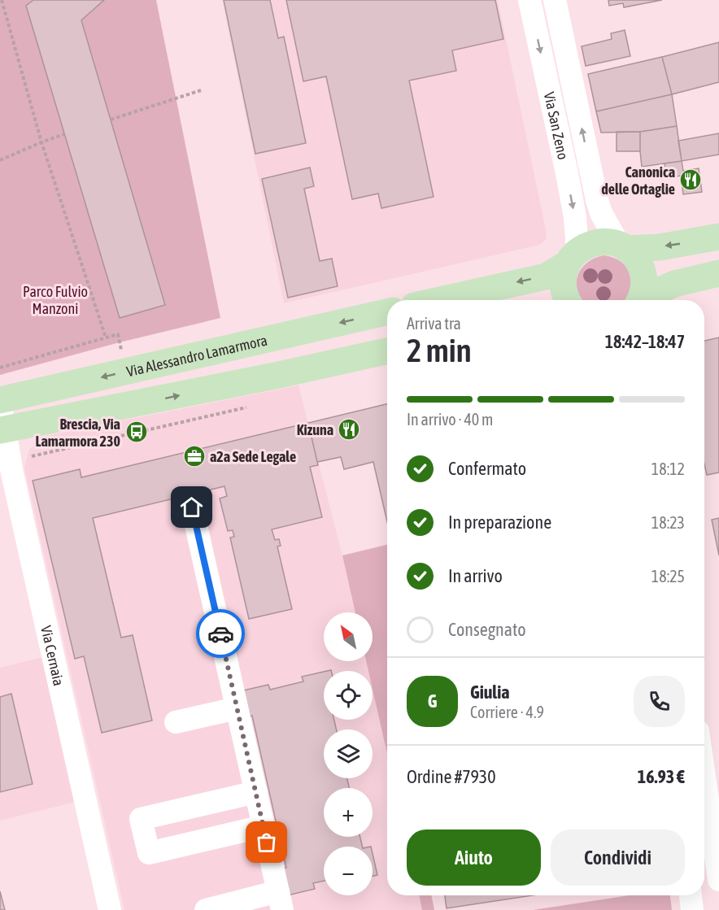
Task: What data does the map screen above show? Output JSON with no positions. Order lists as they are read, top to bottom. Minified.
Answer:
{"streets":{"main road":["Via Alessandro Lamarmora"],"street":["Via San Zeno","Via Cernaia"]},"crossings":[["Via Alessandro Lamarmora","Via Cernaia"]],"parks":["Parco Fulvio Manzoni"],"places":{"restaurant":["Canonica delle Ortaglie","Kizuna"],"bus stop":["Brescia, Via Lamarmora 230"],"office":["a2a Sede Legale"]},"north":"top left","page":{"heading":["2 min","Arriva tra","18:42–18:47"],"panel":["Giulia","Corriere · 4.9","Ordine #7930","16.93 €"],"bar":"In arrivo · 40 m","list":[["Confermato","18:12"],["In preparazione","18:23"],["In arrivo","18:25"],"Consegnato"],"map_buttons":["+","−"],"round":"G","buttons":["Aiuto","Condividi"]}}
